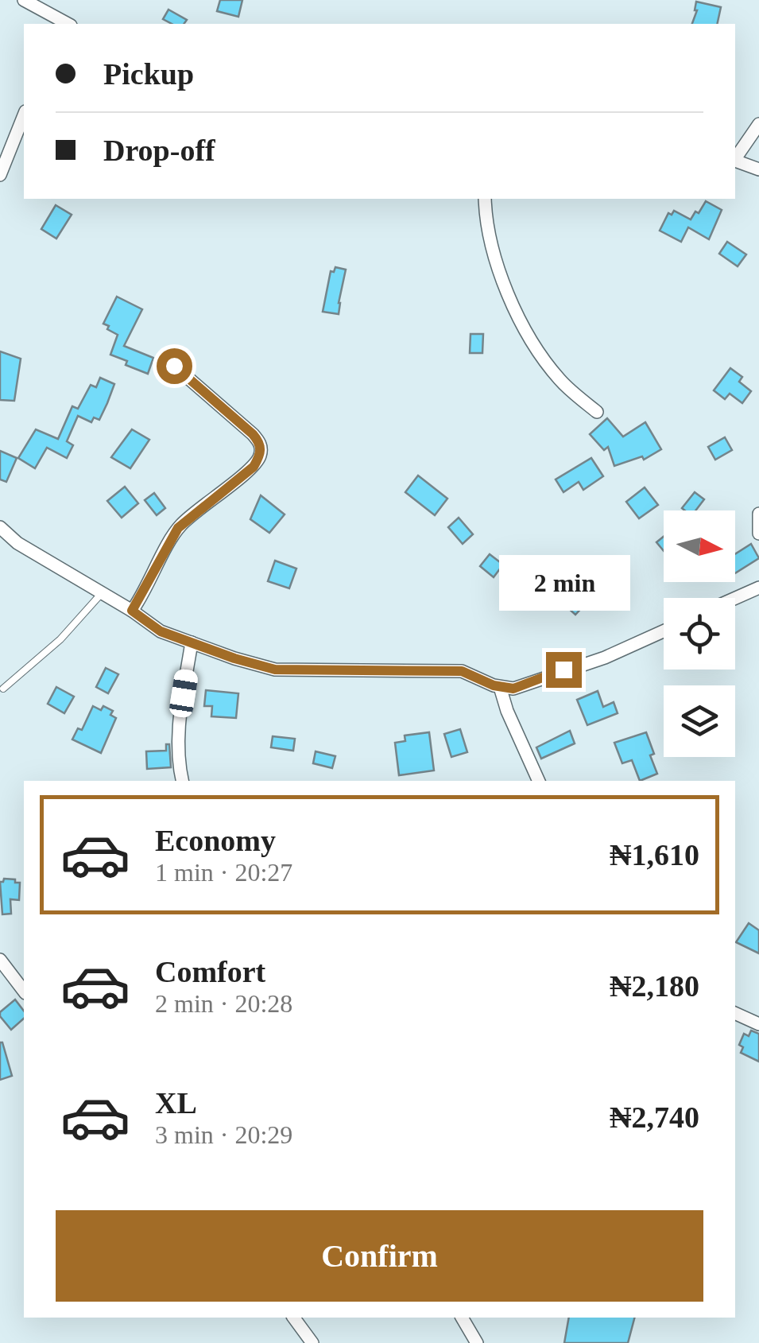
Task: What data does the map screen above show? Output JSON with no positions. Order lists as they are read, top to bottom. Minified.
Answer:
{"north":"right","page":{"banner":["Pickup","Drop-off"],"bubble":"2 min","list":[{"name":"Economy","note":"1 min · 20:27","value":"₦1,610"},{"name":"Comfort","note":"2 min · 20:28","value":"₦2,180"},{"name":"XL","note":"3 min · 20:29","value":"₦2,740"}],"buttons":"Confirm"}}
